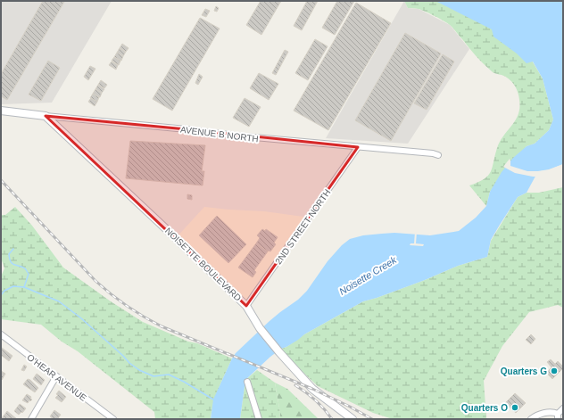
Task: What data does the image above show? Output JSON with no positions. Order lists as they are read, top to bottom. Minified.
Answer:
{"streets":{"street":["AVENUE B NORTH","2ND STREET NORTH","NOISETTE BOULEVARD","O'HEAR AVENUE"]},"crossings":[["AVENUE B NORTH","2ND STREET NORTH"],["AVENUE B NORTH","NOISETTE BOULEVARD"],["2ND STREET NORTH","NOISETTE BOULEVARD"]],"water":["Noisette Creek"],"places":["Quarters G","Quarters O"]}
